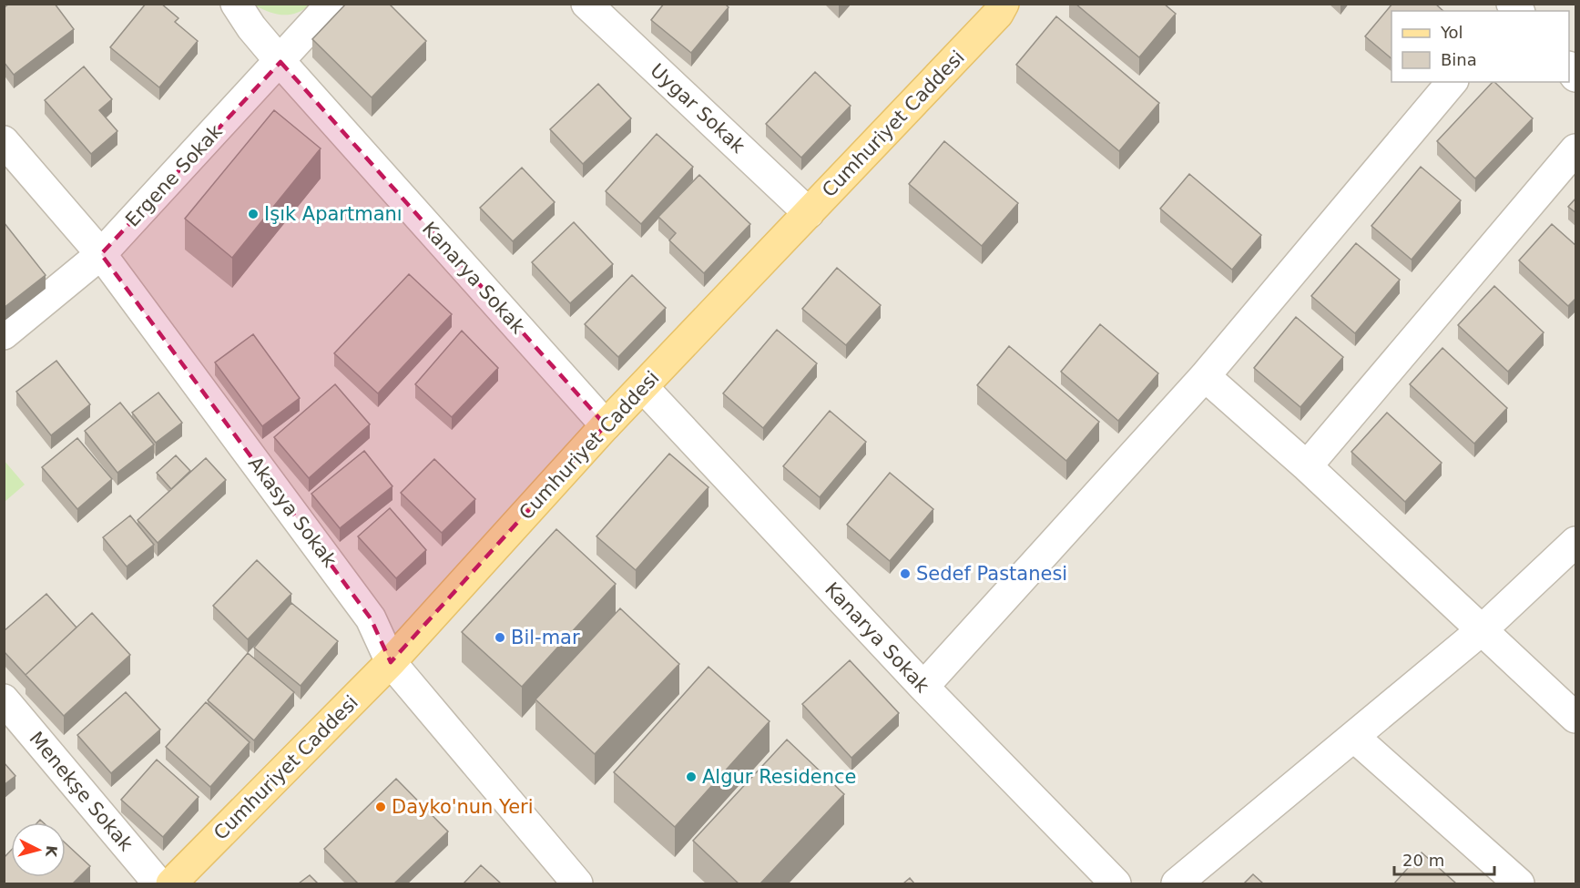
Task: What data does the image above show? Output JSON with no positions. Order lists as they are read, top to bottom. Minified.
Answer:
{"streets":{"main road":["Cumhuriyet Caddesi"],"street":["Uygar Sokak","Ergene Sokak","Kanarya Sokak","Akasya Sokak","Menekşe Sokak"]},"crossings":[["Uygar Sokak","Cumhuriyet Caddesi"],["Cumhuriyet Caddesi","Kanarya Sokak"],["Cumhuriyet Caddesi","Akasya Sokak"],["Ergene Sokak","Kanarya Sokak"],["Ergene Sokak","Akasya Sokak"]],"places":["Işık Apartmanı","Sedef Pastanesi","Bil-mar","Algur Residence","Dayko'nun Yeri"],"legend":["Yol","Bina"],"scale_bar":"20 m","north":"right"}
